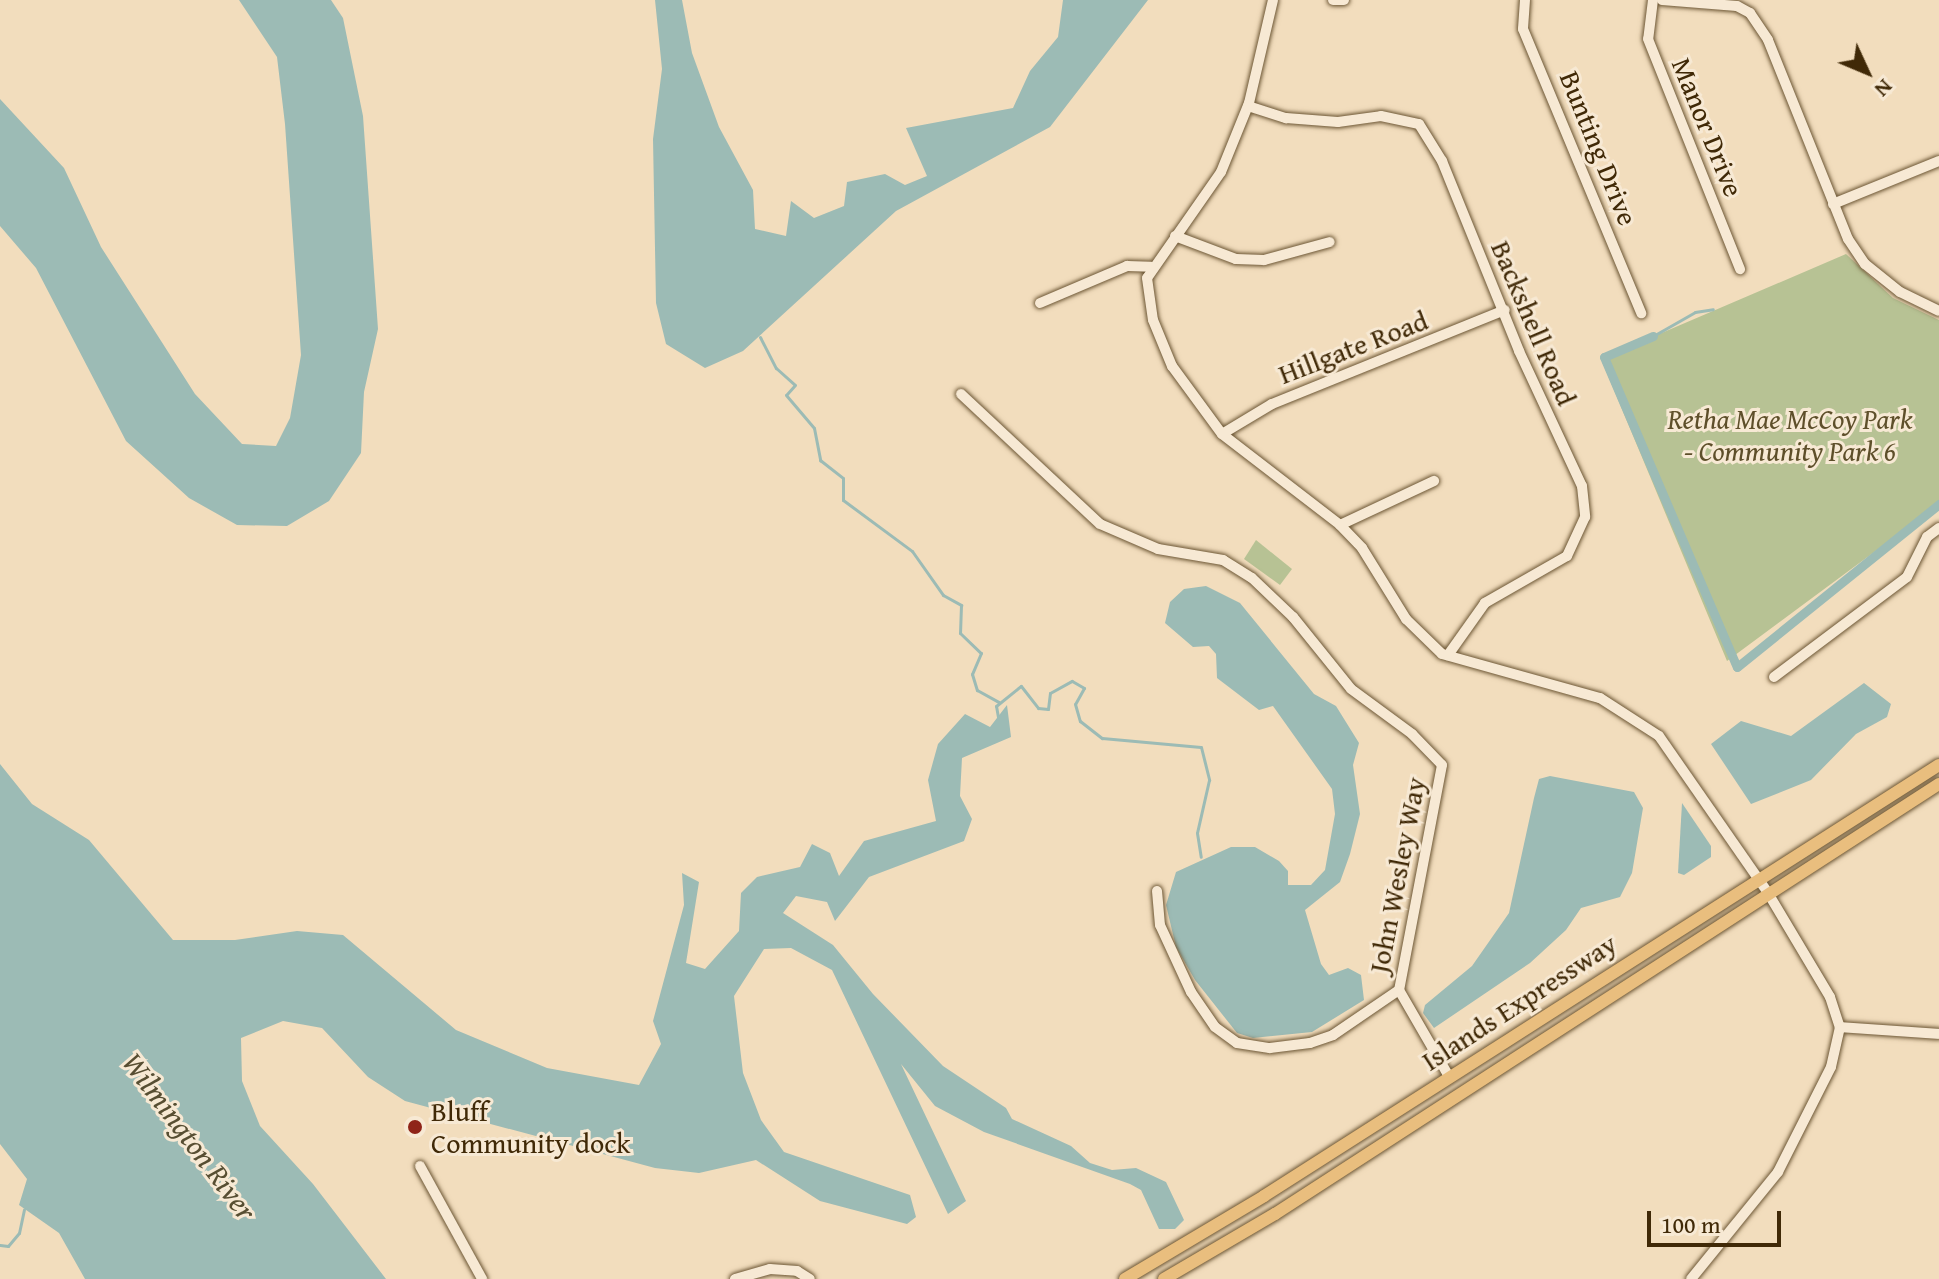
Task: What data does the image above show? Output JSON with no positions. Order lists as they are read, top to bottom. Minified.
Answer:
{"streets":{"main road":["Islands Expressway"],"street":["Manor Drive","Bunting Drive","Backshell Road","Hillgate Road","John Wesley Way"]},"crossings":[["Backshell Road","Hillgate Road"],["John Wesley Way","Islands Expressway"]],"water":["Wilmington River"],"parks":["Retha Mae McCoy Park - Community Park 6"],"places":["Bluff Community dock"],"scale_bar":"100 m","north":"bottom right"}
